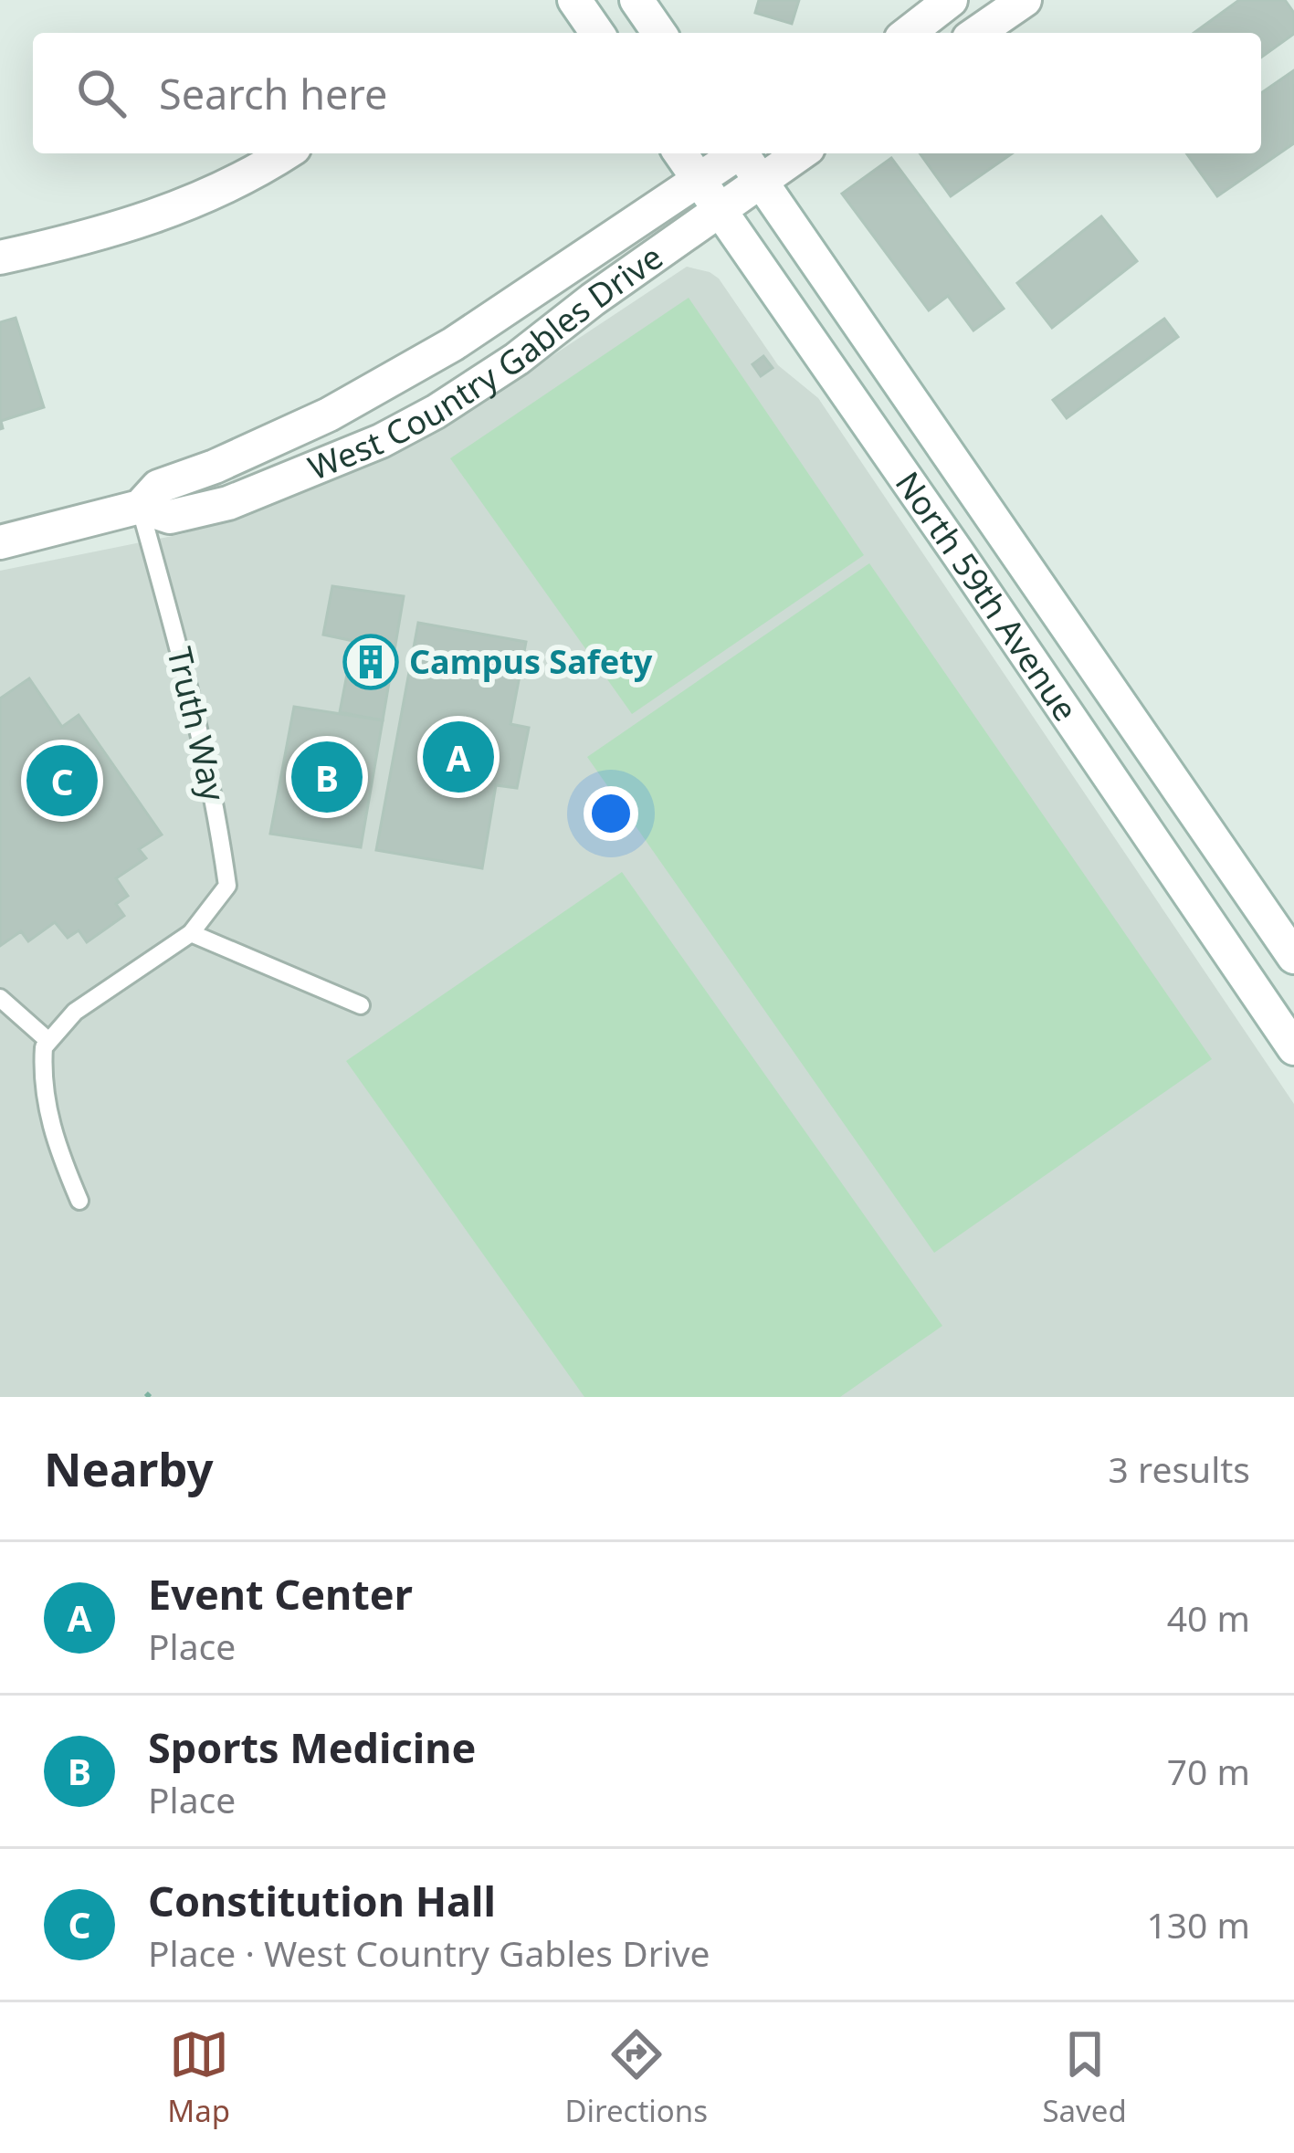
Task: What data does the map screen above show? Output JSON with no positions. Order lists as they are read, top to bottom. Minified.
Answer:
{"streets":{"main road":["West Country Gables Drive","North 59th Avenue"],"lane":["Truth Way"]},"crossings":[["West Country Gables Drive","North 59th Avenue"],["West Country Gables Drive","Truth Way"]],"places":{"building":["Campus Safety"]},"page":{"search":"Search here","pins":["A","B","C"],"heading":["Nearby","3 results"],"list":[{"mark":"A","name":"Event Center","note":"Place","value":"40 m"},{"mark":"B","name":"Sports Medicine","note":"Place","value":"70 m"},{"mark":"C","name":"Constitution Hall","note":"Place · West Country Gables Drive","value":"130 m"}],"nav":["Map","Directions","Saved"]}}
